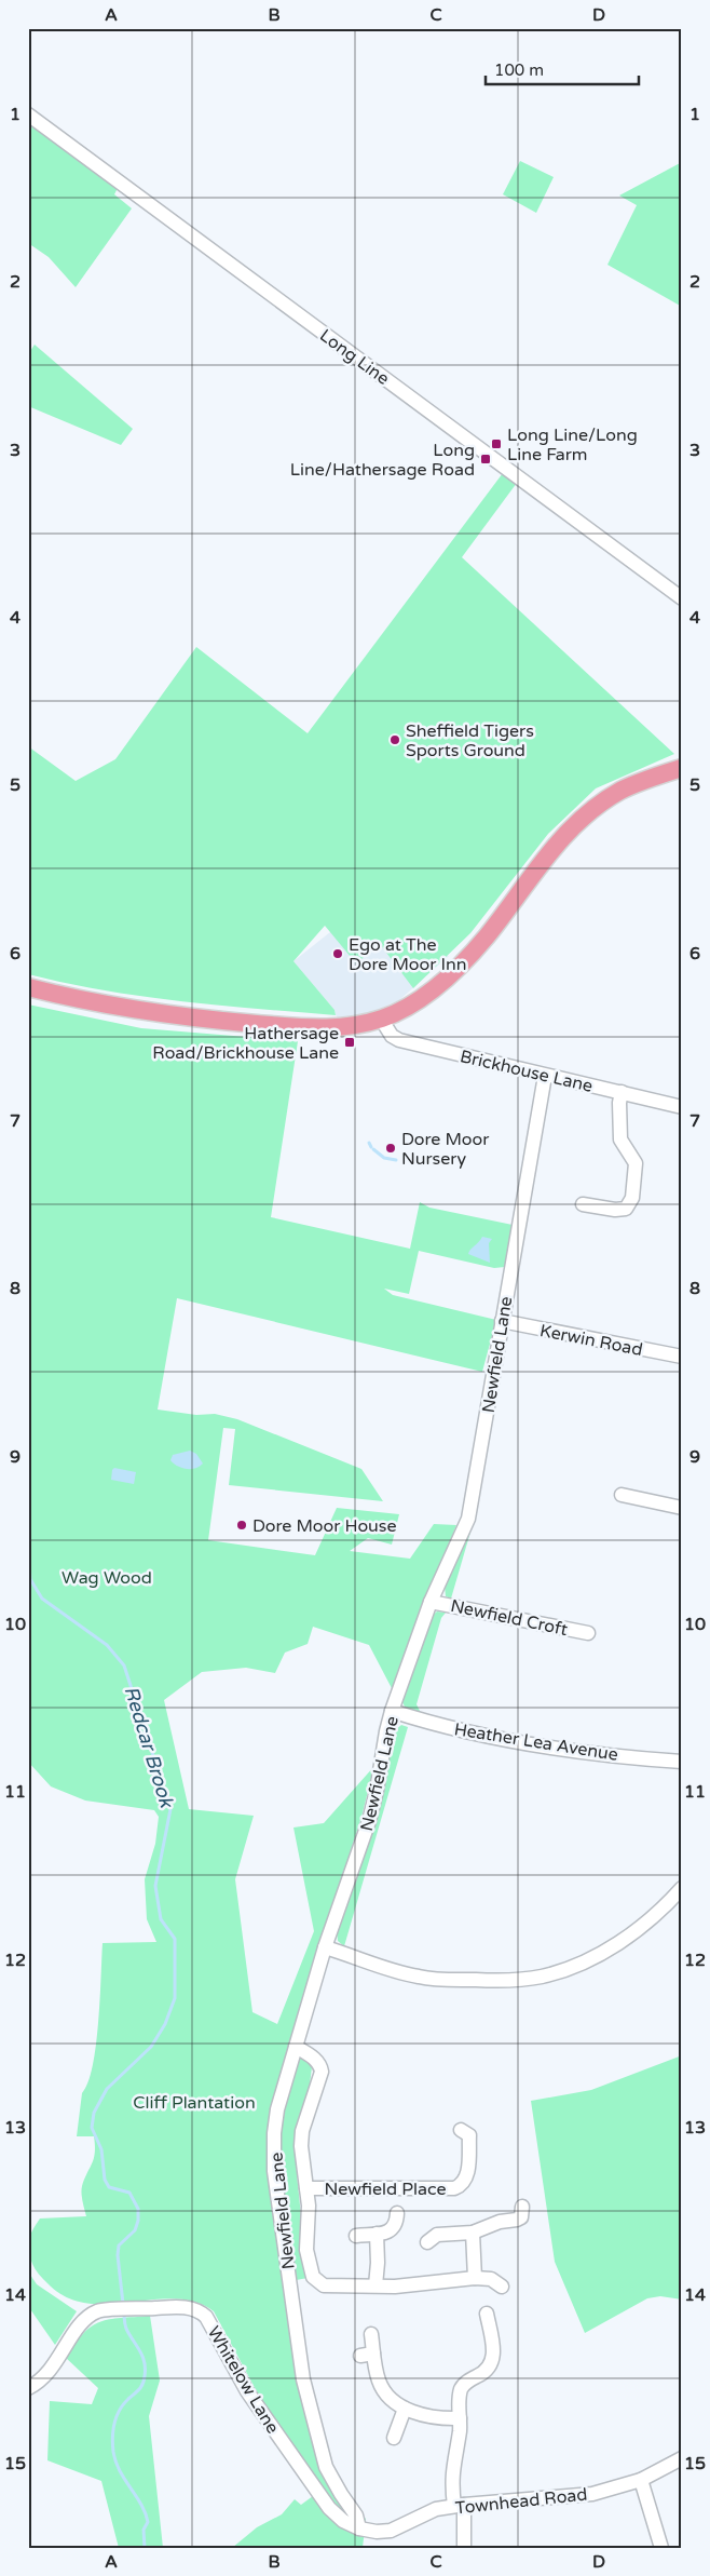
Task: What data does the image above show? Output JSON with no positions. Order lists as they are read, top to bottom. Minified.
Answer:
{"streets":{"street":["Long Line","Brickhouse Lane","Kerwin Road","Newfield Lane","Newfield Croft","Heather Lea Avenue","Newfield Place","Whitelow Lane","Townhead Road"]},"crossings":[["Brickhouse Lane","Newfield Lane"],["Kerwin Road","Newfield Lane"],["Newfield Lane","Newfield Croft"],["Newfield Lane","Heather Lea Avenue"],["Newfield Lane","Newfield Place"],["Newfield Lane","Whitelow Lane"],["Newfield Lane","Townhead Road"],["Whitelow Lane","Townhead Road"]],"water":["Redcar Brook"],"parks":["Wag Wood","Cliff Plantation"],"places":{"transit":["Long Line/Long Line Farm","Long Line/Hathersage Road","Hathersage Road/Brickhouse Lane"],"other":["Sheffield Tigers Sports Ground","Ego at The Dore Moor Inn","Dore Moor Nursery","Dore Moor House"]},"scale_bar":"100 m","grid":{"columns":["A","B","C","D"],"rows":["1","2","3","4","5","6","7","8","9","10","11","12","13","14","15"]}}
